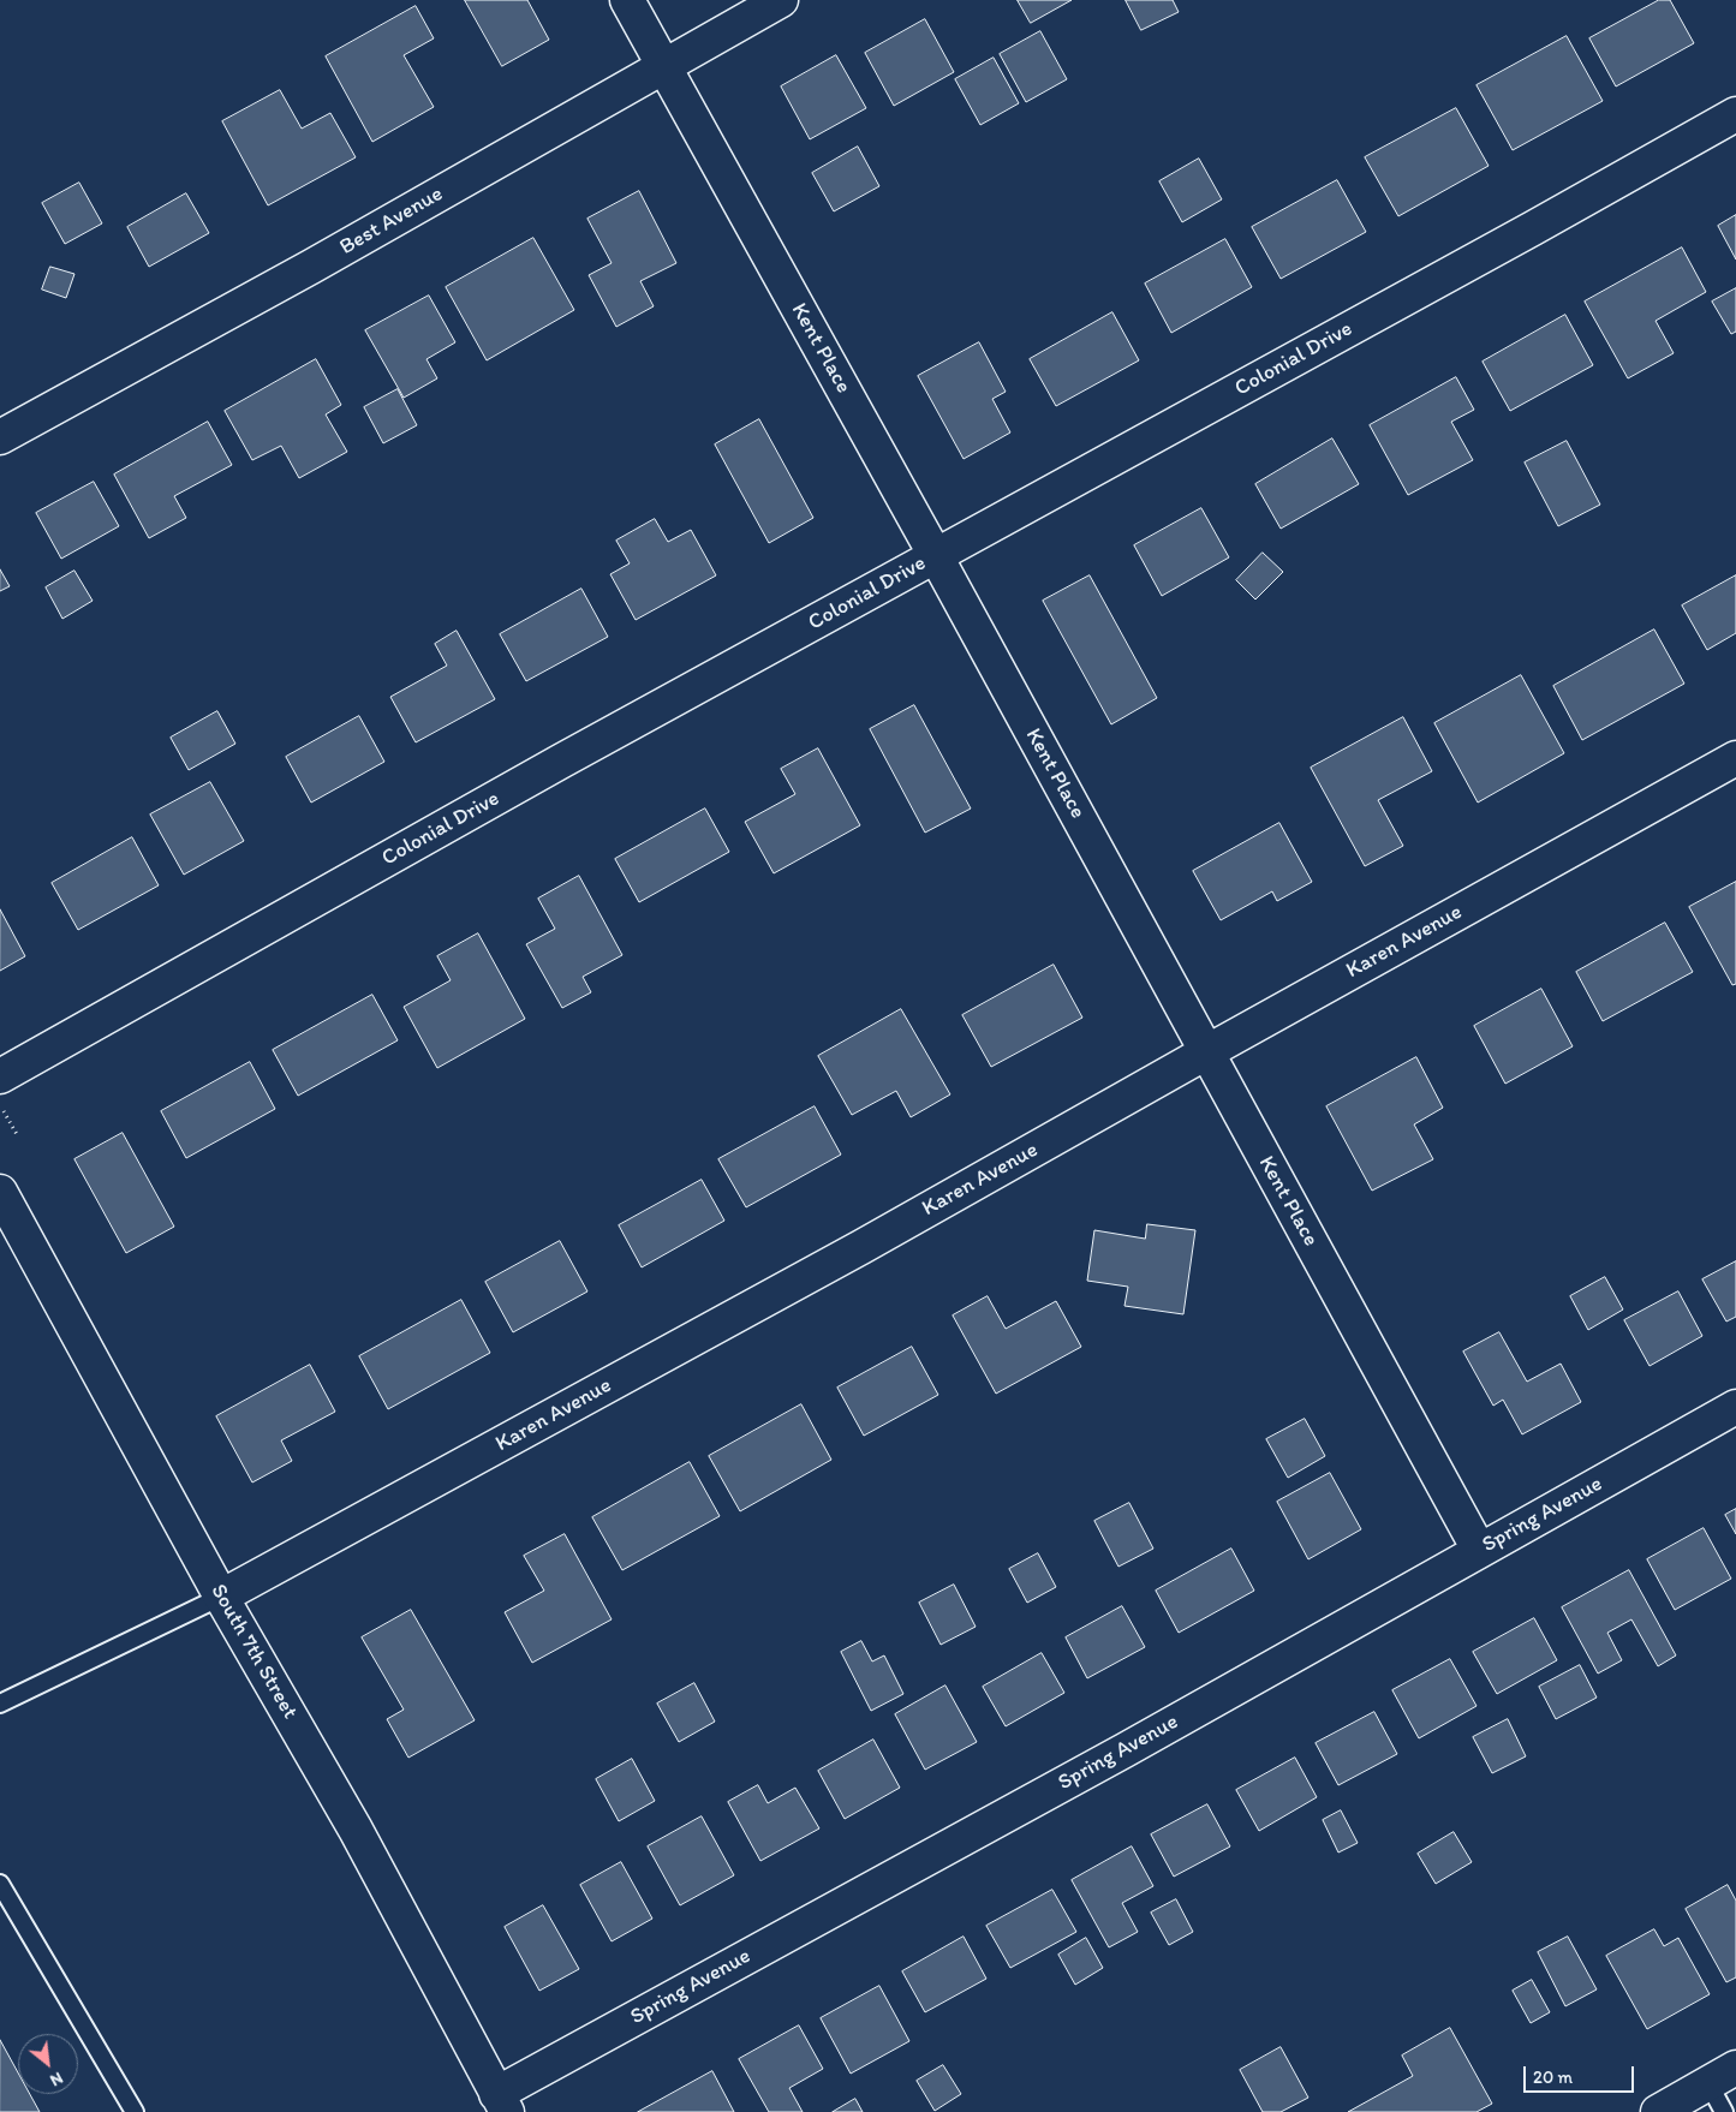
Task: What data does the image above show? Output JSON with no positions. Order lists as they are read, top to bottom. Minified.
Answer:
{"streets":{"street":["Best Avenue","Kent Place","Colonial Drive","Karen Avenue","Spring Avenue","South 7th Street"]},"crossings":[["Best Avenue","Kent Place"],["Kent Place","Colonial Drive"],["Kent Place","Karen Avenue"],["Kent Place","Spring Avenue"],["Karen Avenue","South 7th Street"],["Spring Avenue","South 7th Street"]],"scale_bar":"20 m","north":"bottom right"}
